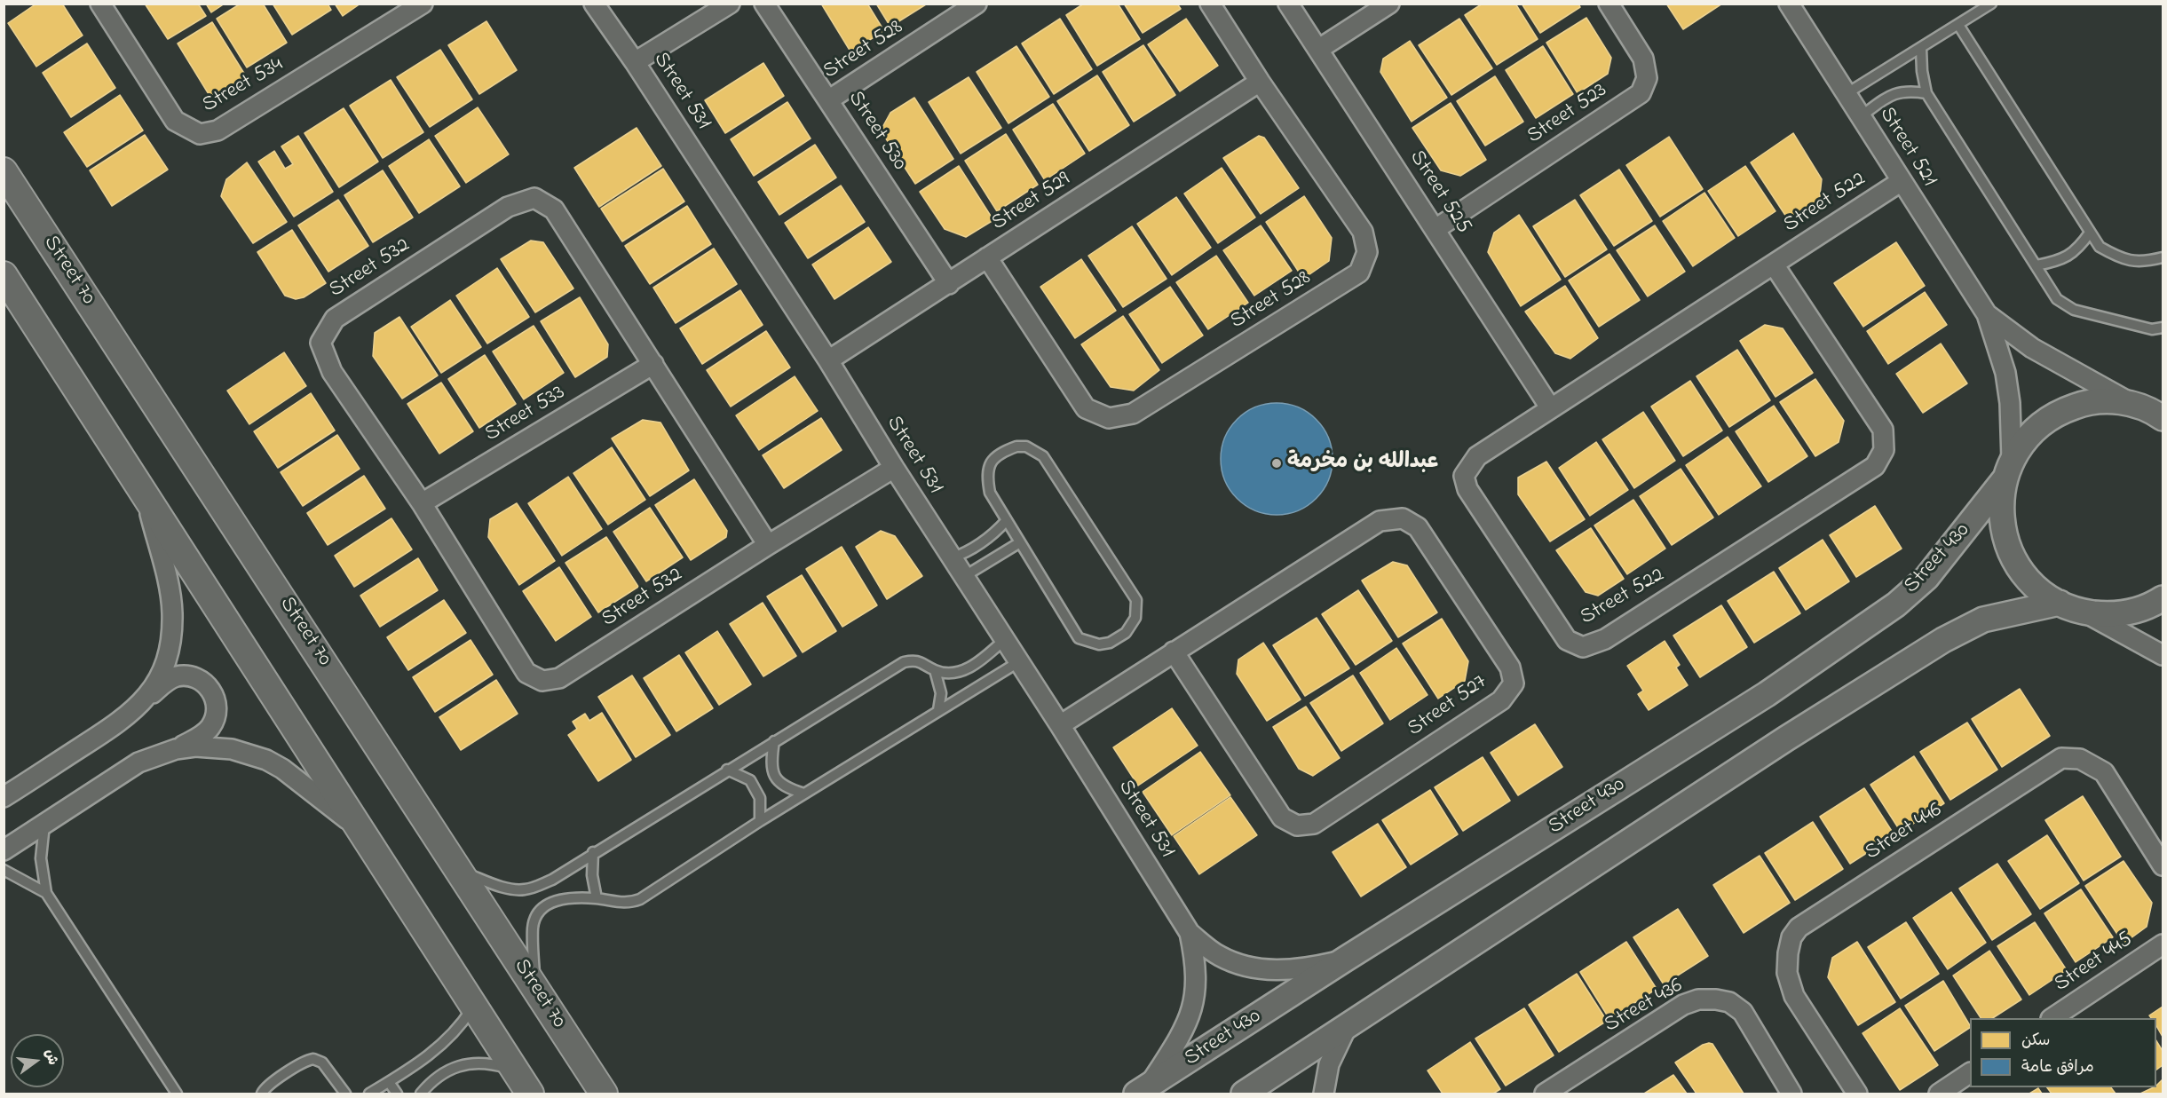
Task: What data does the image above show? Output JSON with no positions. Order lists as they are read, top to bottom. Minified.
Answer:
{"streets":{"main road":["Street 70"],"street":["Street 528","Street 534","Street 531","Street 523","Street 530","Street 521","Street 525","Street 529","Street 522","Street 532","Street 533","Street 430","Street 527","Street 446","Street 445","Street 436"]},"crossings":[["Street 528","Street 530"],["Street 528","Street 529"],["Street 531","Street 529"],["Street 531","Street 532"],["Street 531","Street 430"],["Street 531","Street 527"],["Street 523","Street 525"],["Street 530","Street 529"],["Street 521","Street 522"],["Street 521","Street 430"],["Street 525","Street 522"],["Street 532","Street 533"]],"places":["عبدالله بن مخرمة"],"legend":["سكن","مرافق عامة"],"north":"right"}
